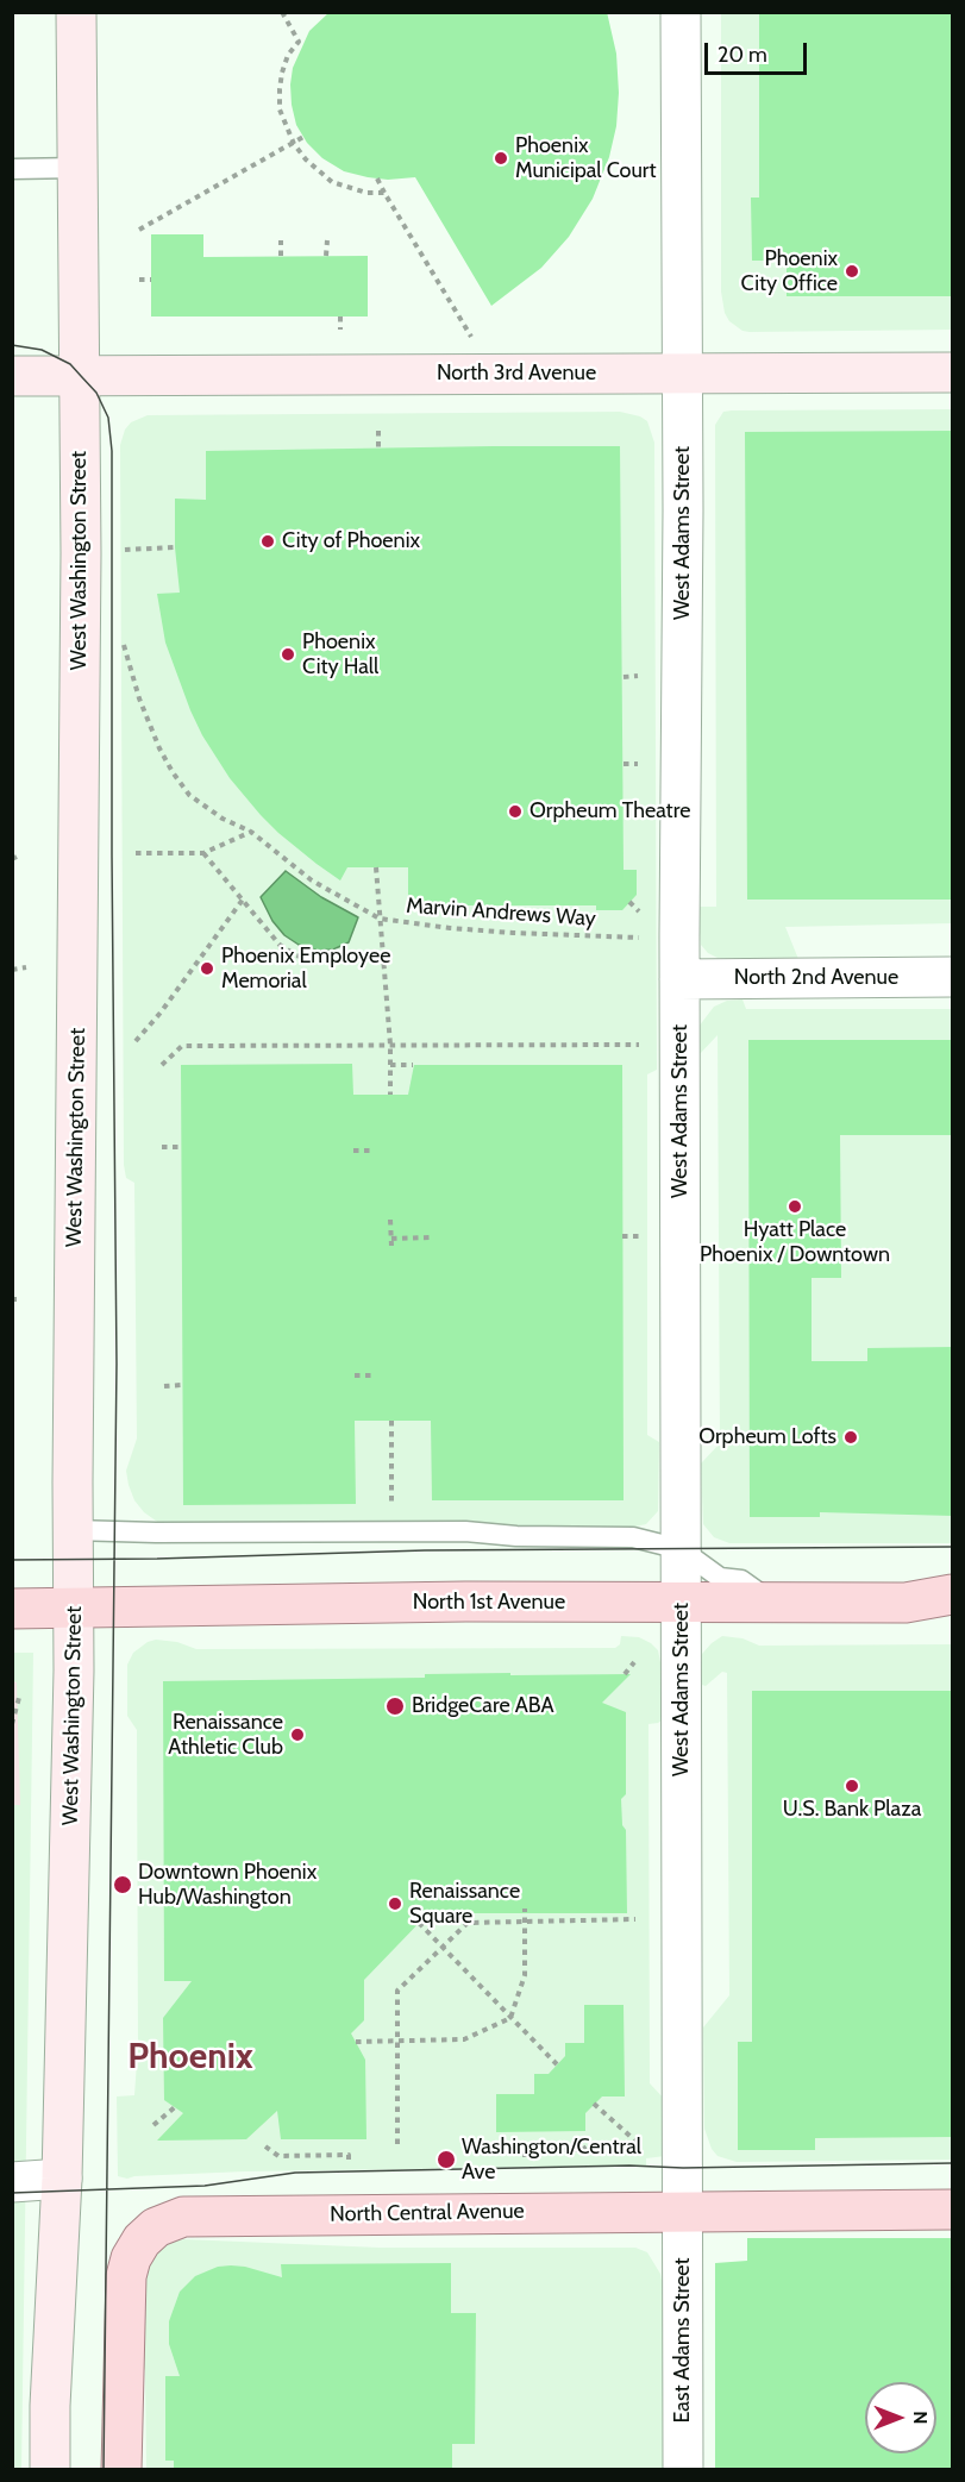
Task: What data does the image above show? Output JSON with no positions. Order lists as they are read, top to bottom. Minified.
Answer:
{"streets":{"main road":["North 3rd Avenue","West Washington Street","North 1st Avenue","North Central Avenue"],"street":["West Adams Street","North 2nd Avenue","East Adams Street"],"path":["Marvin Andrews Way"]},"crossings":[["North 3rd Avenue","West Adams Street"],["North 3rd Avenue","West Washington Street"],["West Adams Street","North 2nd Avenue"],["West Adams Street","North 1st Avenue"],["West Adams Street","North Central Avenue"],["West Adams Street","East Adams Street"],["West Washington Street","North 1st Avenue"],["North Central Avenue","East Adams Street"]],"districts":["Phoenix"],"places":["Phoenix Municipal Court","Phoenix City Office","City of Phoenix","Phoenix City Hall","Orpheum Theatre","Phoenix Employee Memorial","Hyatt Place Phoenix / Downtown","Orpheum Lofts","BridgeCare ABA","Renaissance Athletic Club","U.S. Bank Plaza","Downtown Phoenix Hub/Washington","Renaissance Square","Washington/Central Ave"],"scale_bar":"20 m","north":"right"}
